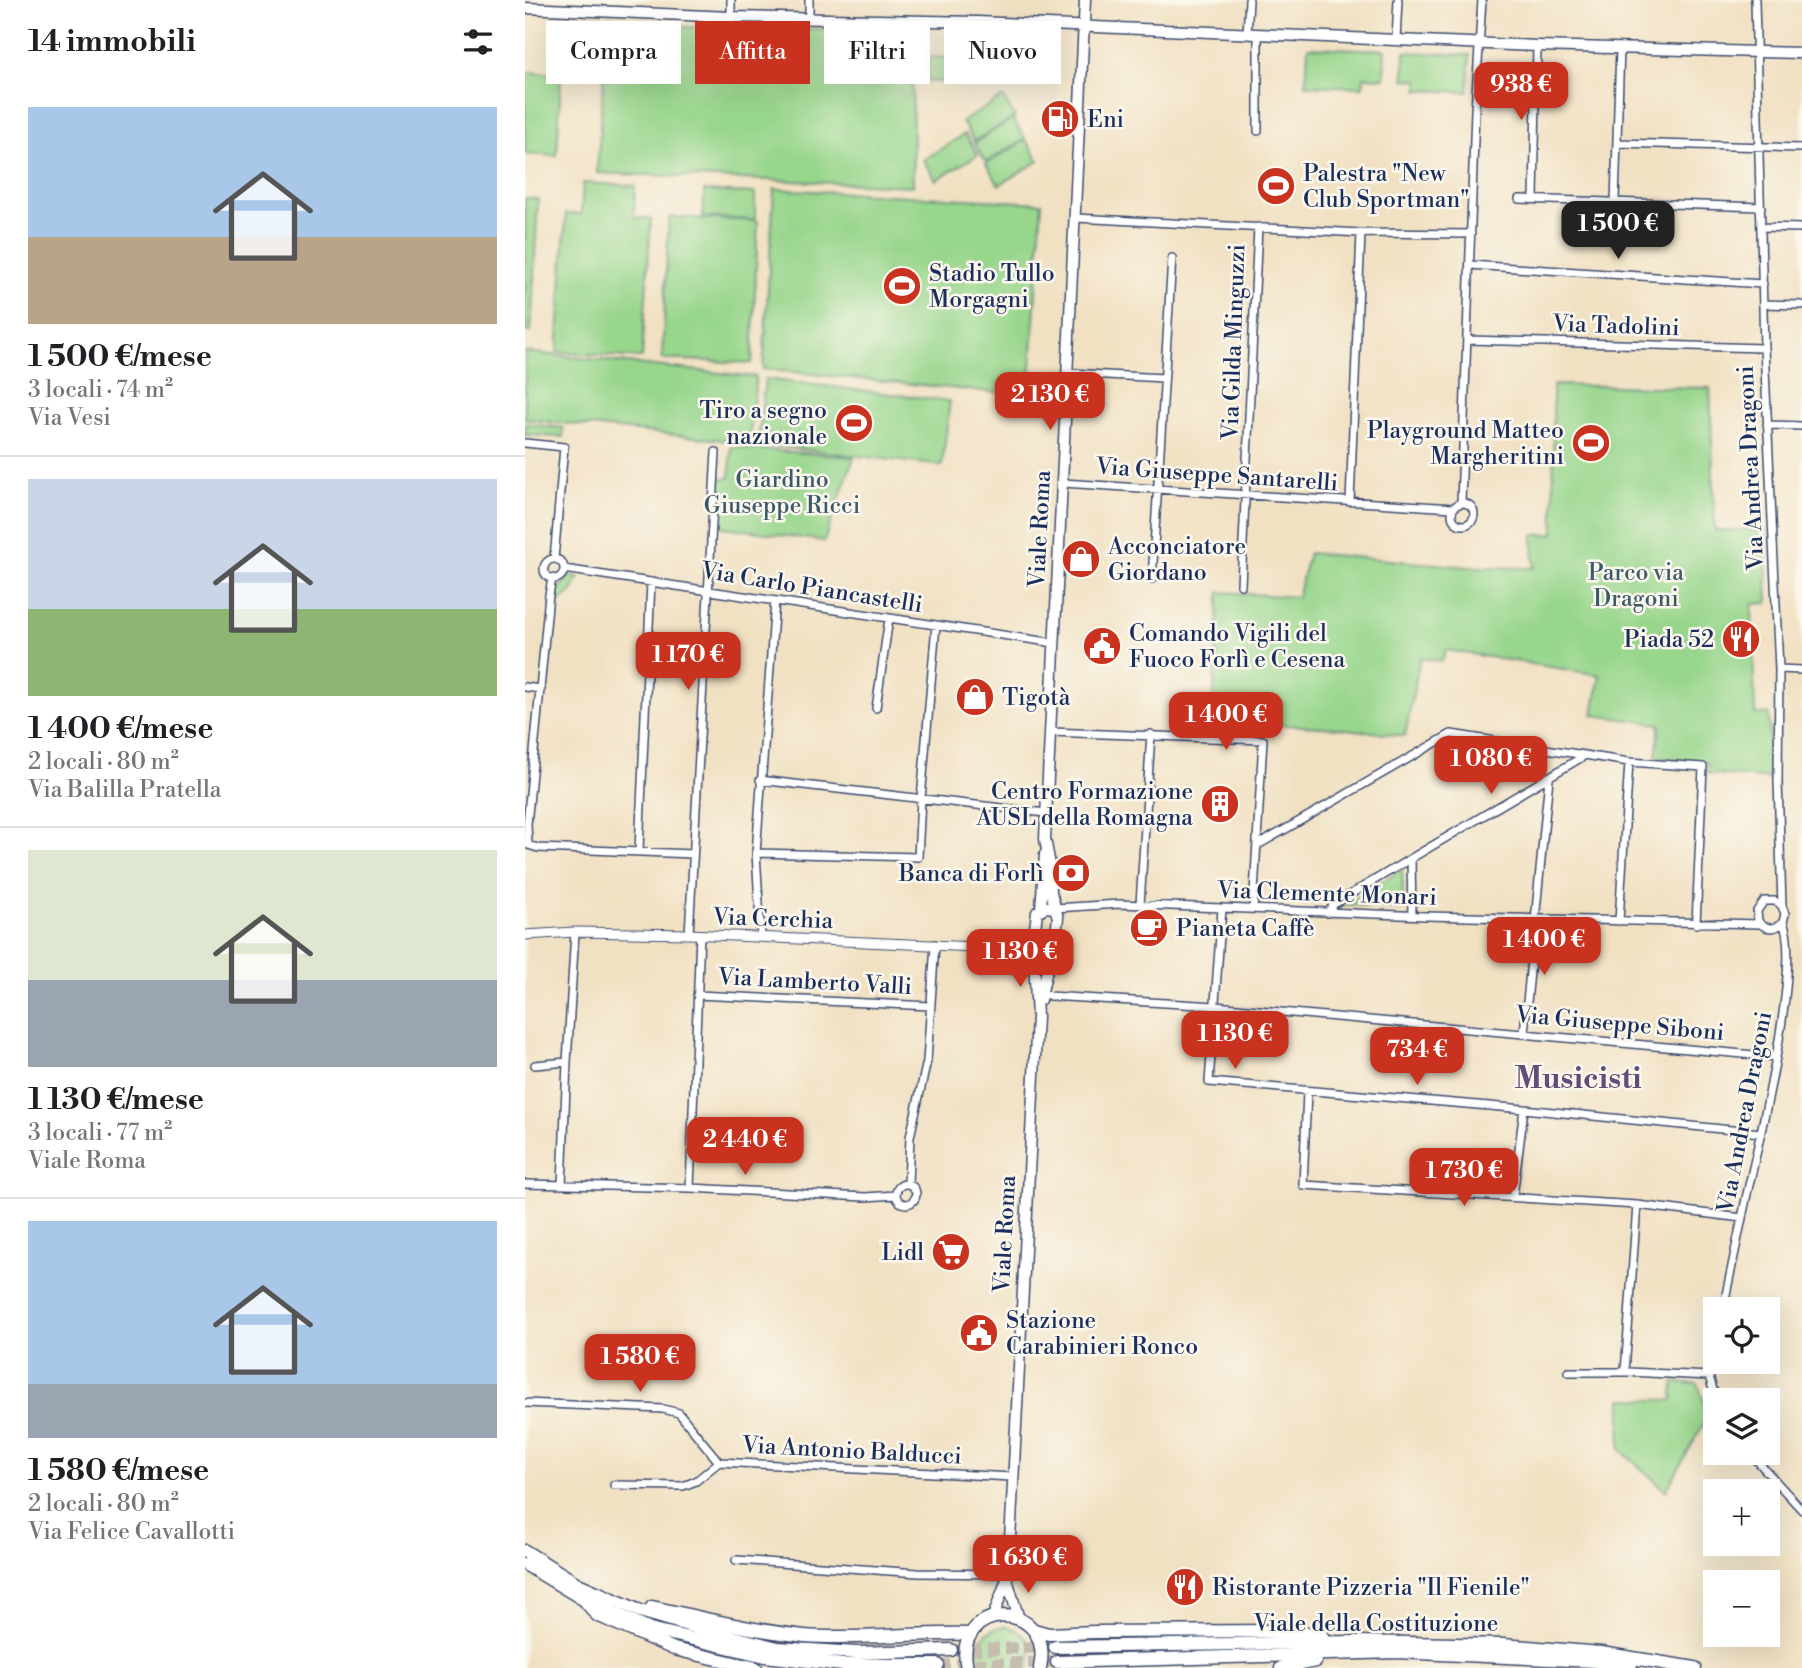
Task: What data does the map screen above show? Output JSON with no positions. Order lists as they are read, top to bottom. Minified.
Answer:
{"streets":{"main road":["Viale Roma","Viale della Costituzione"],"street":["Via Tadolini","Via Gilda Minguzzi","Via Andrea Dragoni","Via Giuseppe Santarelli","Via Carlo Piancastelli","Via Clemente Monari","Via Cerchia","Via Lamberto Valli","Via Giuseppe Siboni","Via Antonio Balducci"]},"crossings":[["Via Tadolini","Via Andrea Dragoni"],["Via Gilda Minguzzi","Via Giuseppe Santarelli"],["Via Andrea Dragoni","Via Clemente Monari"],["Via Andrea Dragoni","Via Giuseppe Siboni"],["Via Giuseppe Santarelli","Viale Roma"],["Viale Roma","Via Carlo Piancastelli"],["Viale Roma","Via Clemente Monari"],["Viale Roma","Via Cerchia"],["Viale Roma","Via Giuseppe Siboni"],["Viale Roma","Via Antonio Balducci"]],"districts":["Musicisti"],"parks":["Giardino Giuseppe Ricci","Parco via Dragoni"],"places":{"fuel station":["Eni"],"sports":["Palestra \"New Club Sportman\"","Stadio Tullo Morgagni","Tiro a segno nazionale","Playground Matteo Margheritini"],"shop":["Acconciatore Giordano","Tigotà"],"restaurant":["Piada 52","Ristorante Pizzeria \"Il Fienile\""],"public building":["Comando Vigili del Fuoco Forlì e Cesena","Stazione Carabinieri Ronco"],"building":["Centro Formazione AUSL della Romagna"],"bank":["Banca di Forlì"],"cafe":["Pianeta Caffè"],"supermarket":["Lidl"]},"page":{"heading":"14 immobili","chip":["Compra","Affitta","Filtri","Nuovo"],"price":["938 €","1 500 €","2 130 €","1 170 €","1 400 €","1 080 €","1 400 €","1 130 €","1 130 €","734 €","2 440 €","1 730 €","1 580 €","1 630 €"],"list":[{"name":"1 500 €/mese","note":"3 locali · 74 m² · Via Vesi"},{"name":"1 400 €/mese","note":"2 locali · 80 m² · Via Balilla Pratella"},{"name":"1 130 €/mese","note":"3 locali · 77 m² · Viale Roma"},{"name":"1 580 €/mese","note":"2 locali · 80 m² · Via Felice Cavallotti"}],"map_buttons":["+","−"]}}
